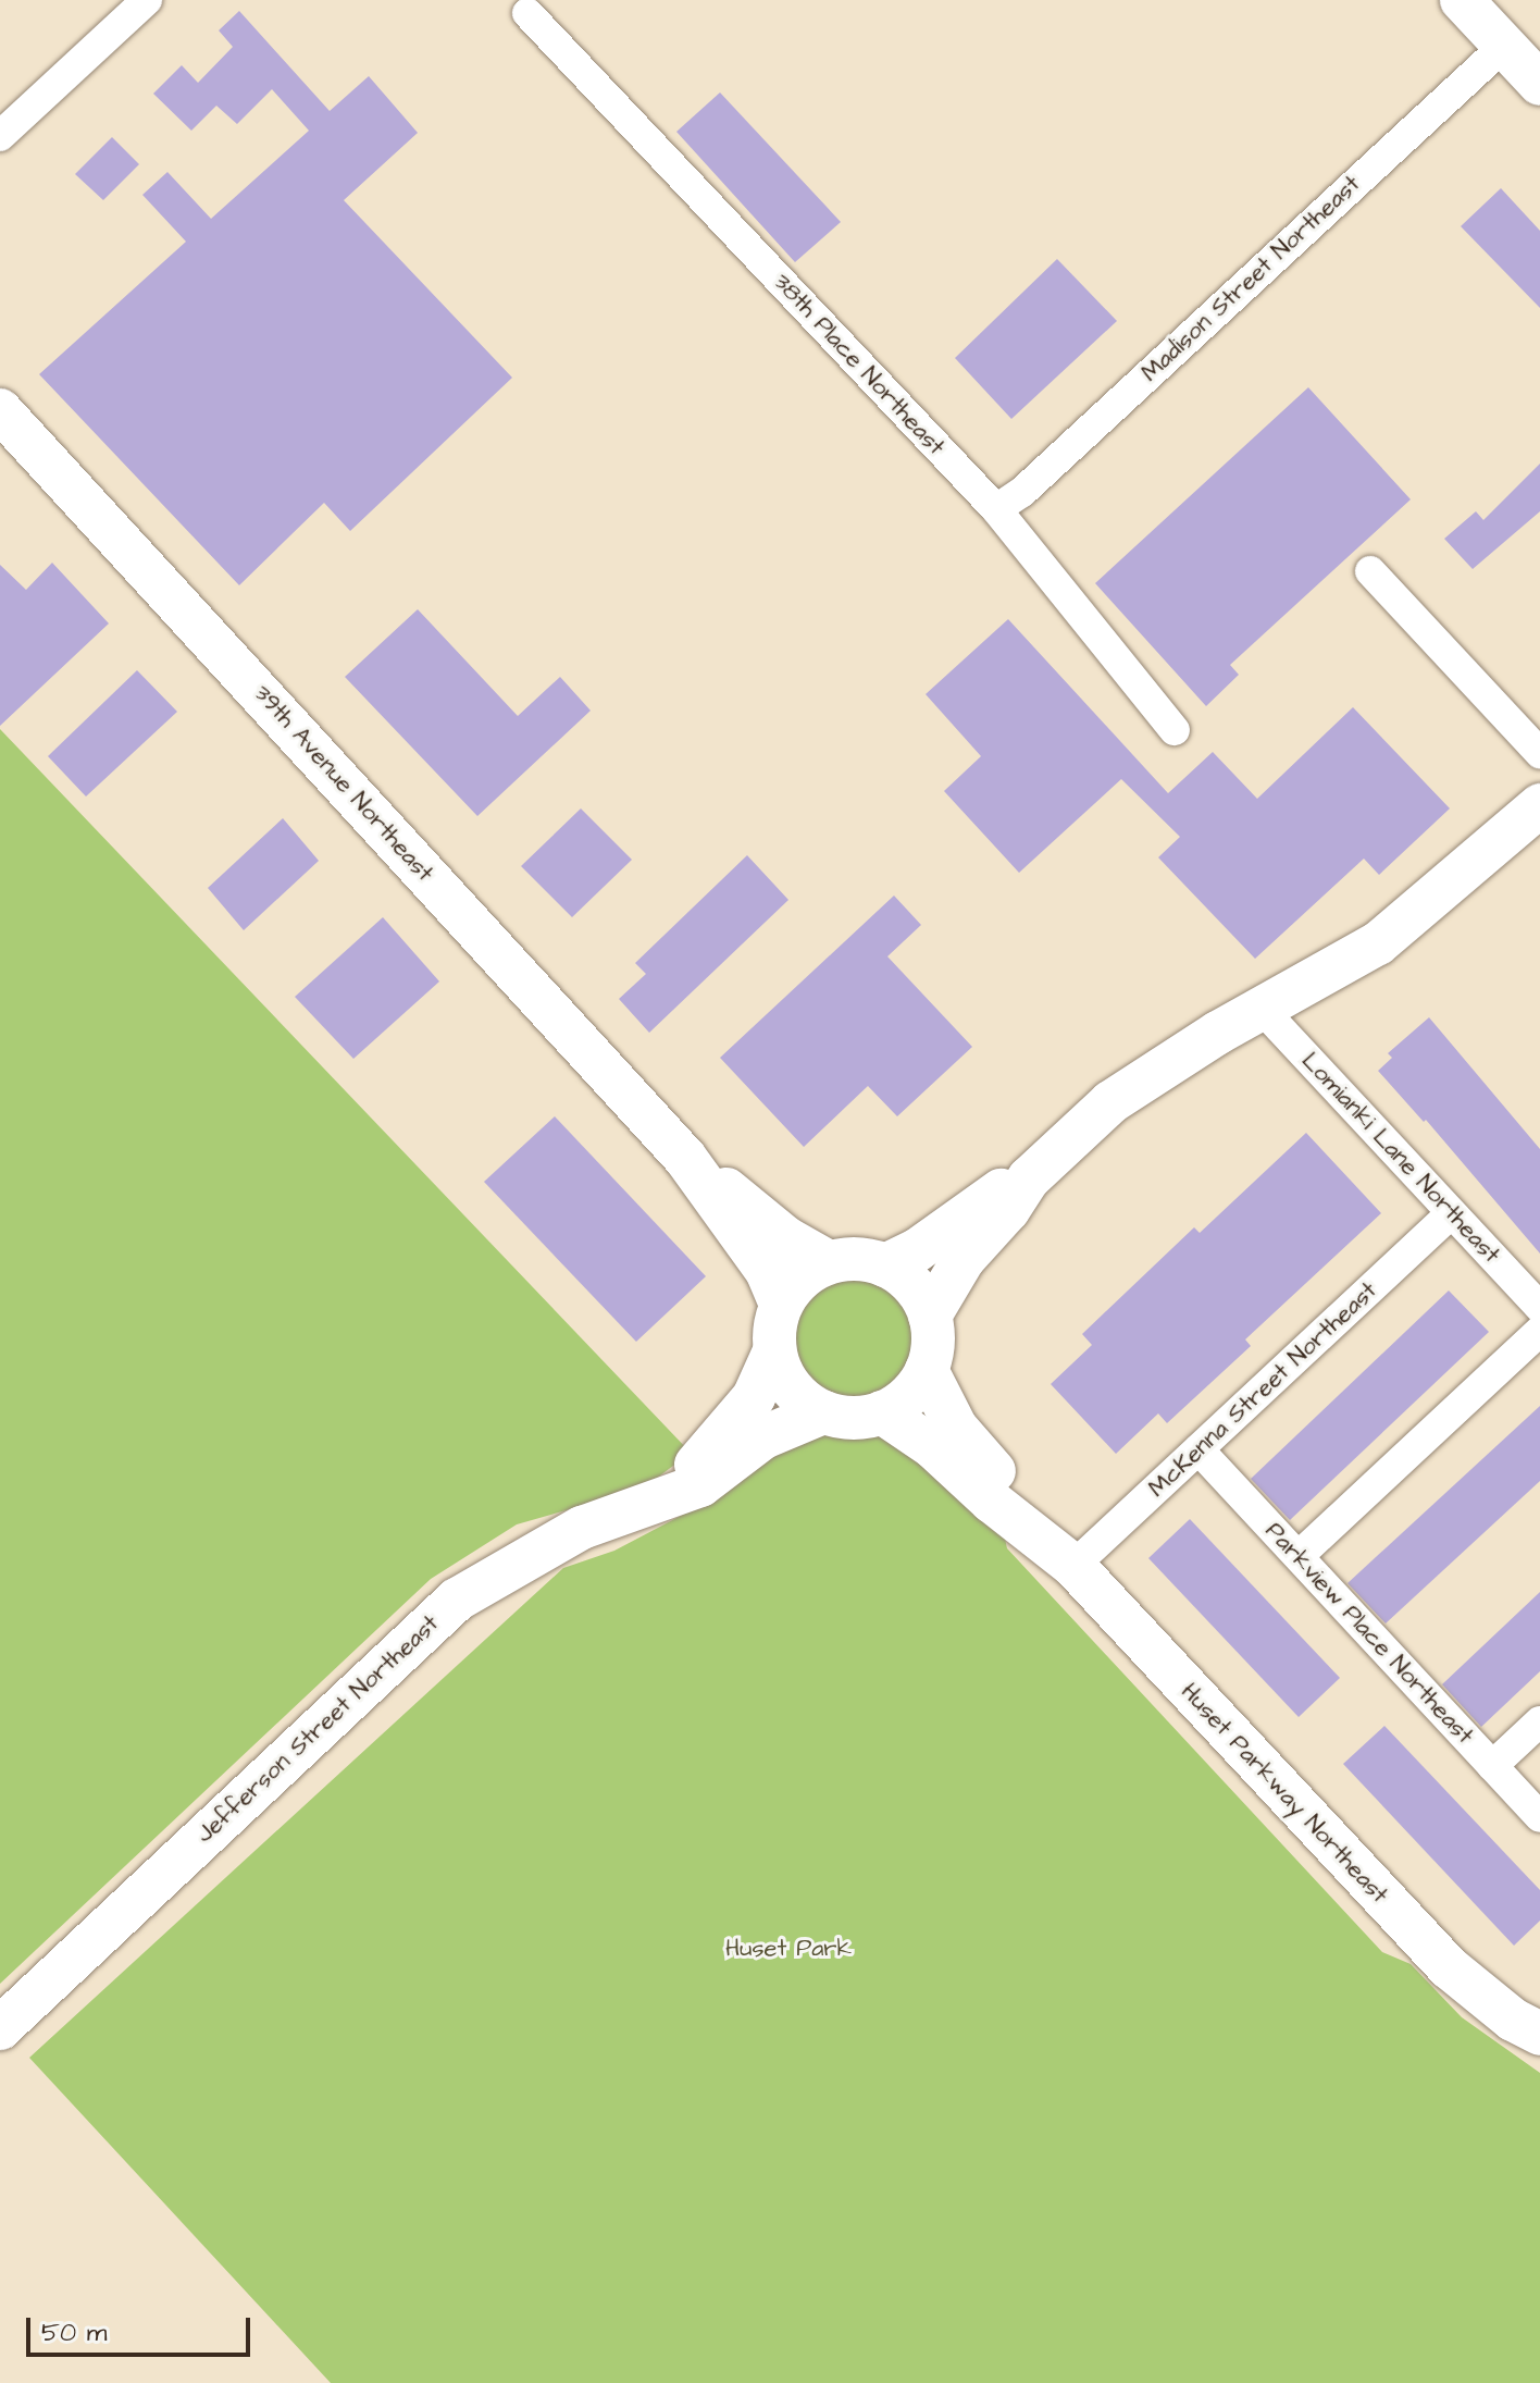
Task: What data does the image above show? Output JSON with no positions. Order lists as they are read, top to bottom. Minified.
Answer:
{"streets":{"street":["Madison Street Northeast","38th Place Northeast","39th Avenue Northeast","Lomianki Lane Northeast","McKenna Street Northeast","Parkview Place Northeast","Jefferson Street Northeast","Huset Parkway Northeast"]},"crossings":[["Madison Street Northeast","38th Place Northeast"],["39th Avenue Northeast","Jefferson Street Northeast"],["39th Avenue Northeast","Huset Parkway Northeast"],["Lomianki Lane Northeast","McKenna Street Northeast"],["McKenna Street Northeast","Parkview Place Northeast"],["McKenna Street Northeast","Huset Parkway Northeast"],["Jefferson Street Northeast","Huset Parkway Northeast"]],"parks":["Huset Park"],"scale_bar":"50 m"}
